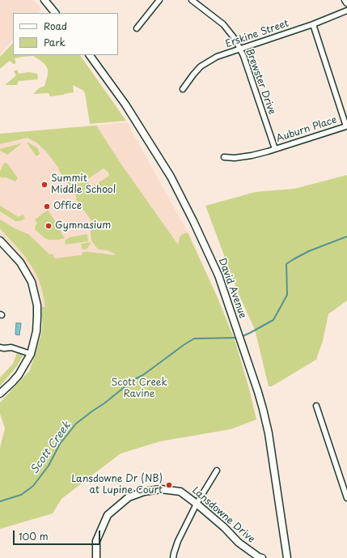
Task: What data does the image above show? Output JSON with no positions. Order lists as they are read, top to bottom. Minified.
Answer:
{"streets":{"main road":["David Avenue","Lansdowne Drive"],"street":["Erskine Street","Brewster Drive","Auburn Place"]},"crossings":[["Erskine Street","Brewster Drive"],["Erskine Street","Auburn Place"],["Brewster Drive","Auburn Place"]],"water":["Scott Creek"],"parks":["Scott Creek Ravine"],"places":["Summit Middle School","Office","Gymnasium","Lansdowne Dr (NB) at Lupine Court"],"legend":["Road","Park"],"scale_bar":"100 m"}
